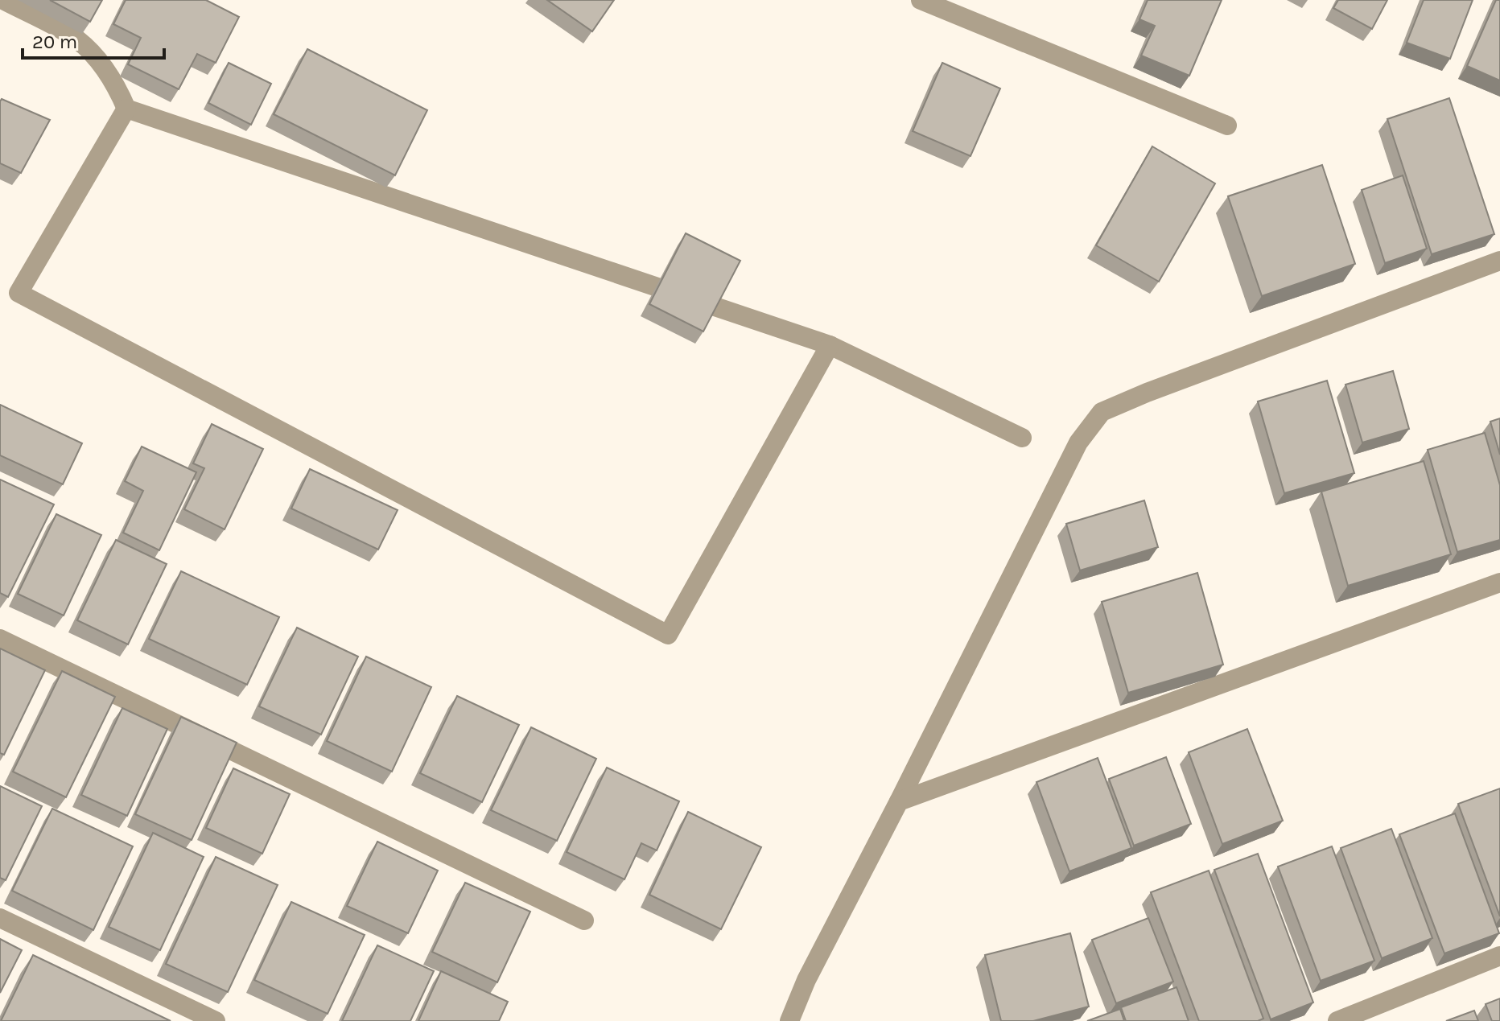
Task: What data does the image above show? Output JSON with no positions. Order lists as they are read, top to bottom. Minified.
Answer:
{"scale_bar":"20 m"}
